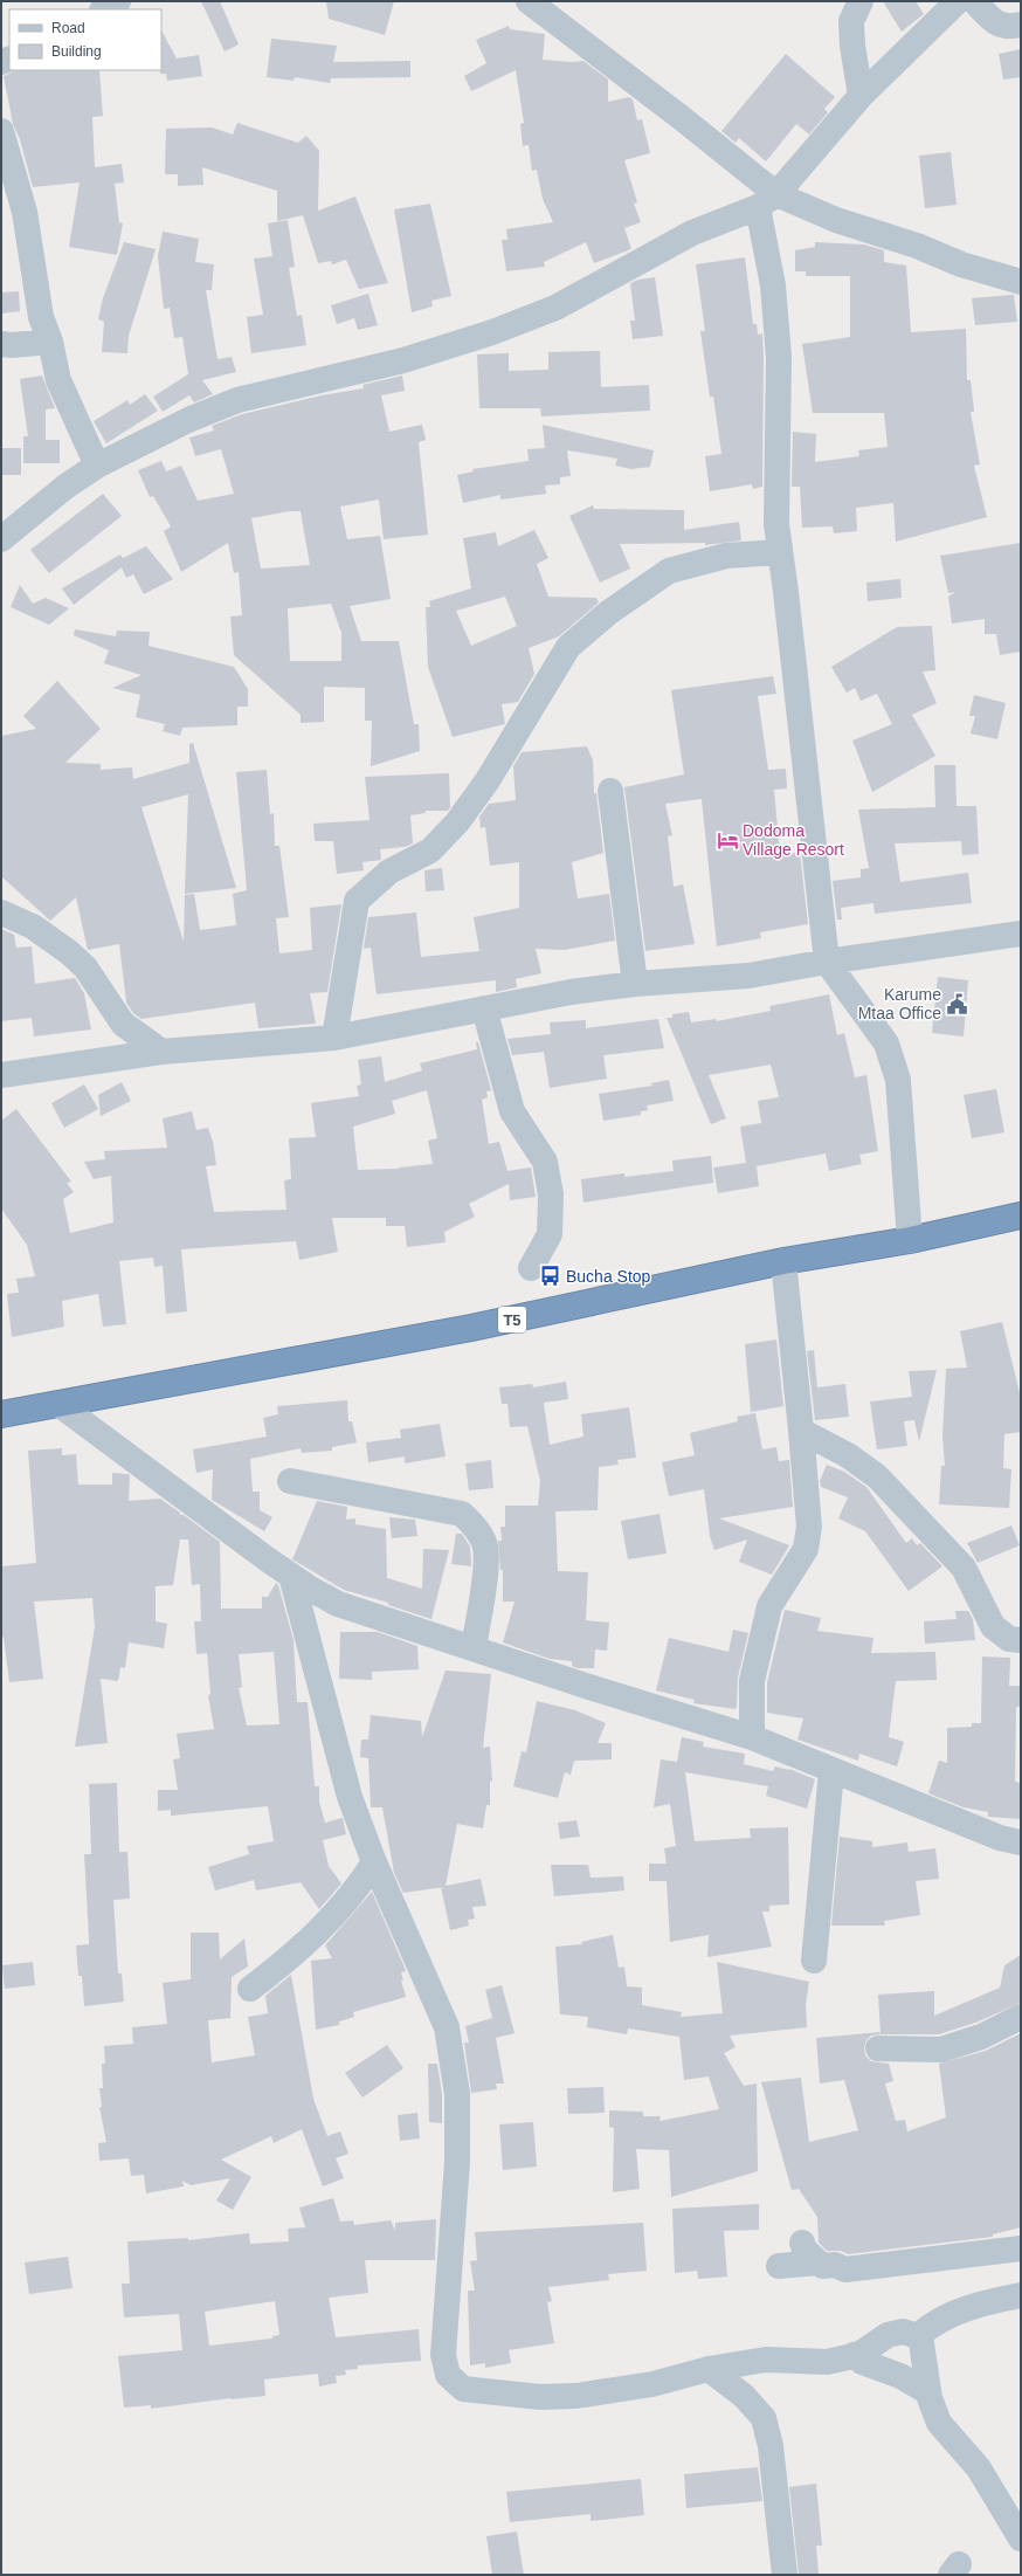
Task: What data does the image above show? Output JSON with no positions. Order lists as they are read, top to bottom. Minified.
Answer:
{"streets":{"highway":["T5"]},"places":{"hotel":["Dodoma Village Resort"],"public building":["Karume Mtaa Office"],"bus stop":["Bucha Stop"]},"legend":["Road","Building"]}
